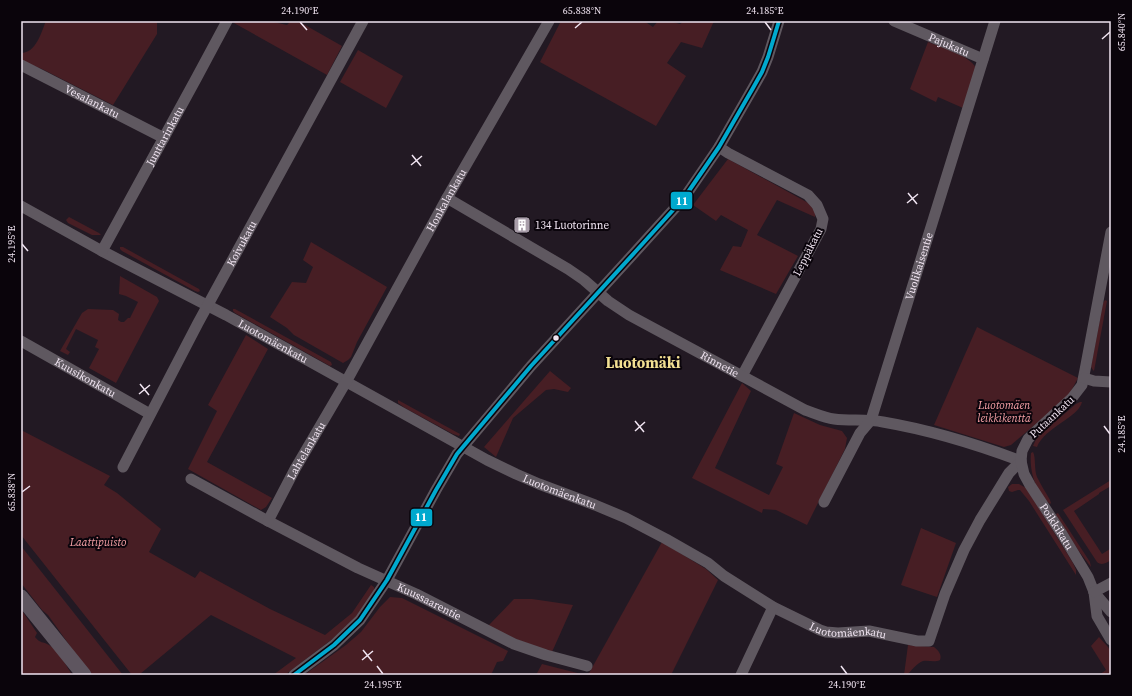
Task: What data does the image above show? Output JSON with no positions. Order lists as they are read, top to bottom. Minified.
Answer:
{"streets":{"street":["Pajukatu","Vesalankatu","Junttarinkatu","Honkalankatu","Koivukatu","Leppäkatu","Vuolikaisentie","Luotomäenkatu","Rinnetie","Kuusikonkatu","Putaankatu","Lahtelankatu","Poikkikatu","Kuussaarentie"]},"crossings":[["Pajukatu","Vuolikaisentie"],["Vesalankatu","Junttarinkatu"],["Junttarinkatu","Luotomäenkatu"],["Honkalankatu","Luotomäenkatu"],["Honkalankatu","Rinnetie"],["Honkalankatu","Lahtelankatu"],["Koivukatu","Luotomäenkatu"],["Koivukatu","Kuusikonkatu"],["Leppäkatu","Rinnetie"],["Vuolikaisentie","Rinnetie"],["Luotomäenkatu","Rinnetie"],["Luotomäenkatu","Putaankatu"],["Luotomäenkatu","Lahtelankatu"],["Luotomäenkatu","Poikkikatu"],["Rinnetie","Putaankatu"],["Rinnetie","Poikkikatu"],["Putaankatu","Poikkikatu"],["Lahtelankatu","Kuussaarentie"]],"districts":["Luotomäki"],"parks":["Luotomäen leikkikenttä","Laattipuisto"],"places":{"building":["134 Luotorinne"]},"lines":["transit line 11"],"coordinates":["24.190°E","65.838°N","24.185°E","65.840°N","24.195°E"]}
